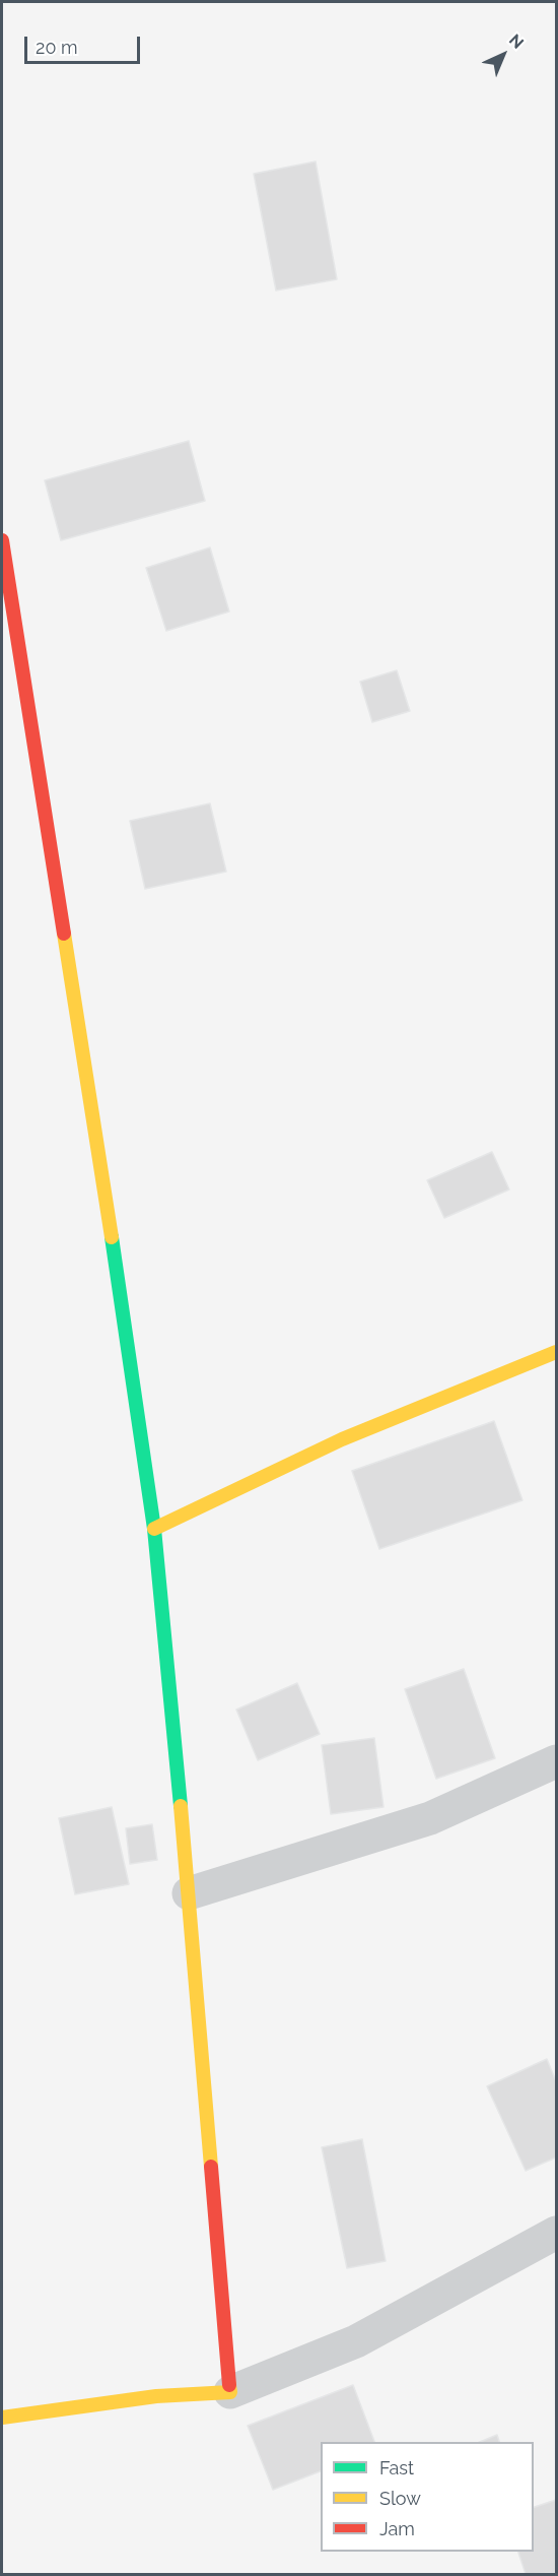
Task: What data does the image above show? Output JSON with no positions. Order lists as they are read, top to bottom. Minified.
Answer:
{"legend":["Fast","Slow","Jam"],"scale_bar":"20 m","north":"top right"}
